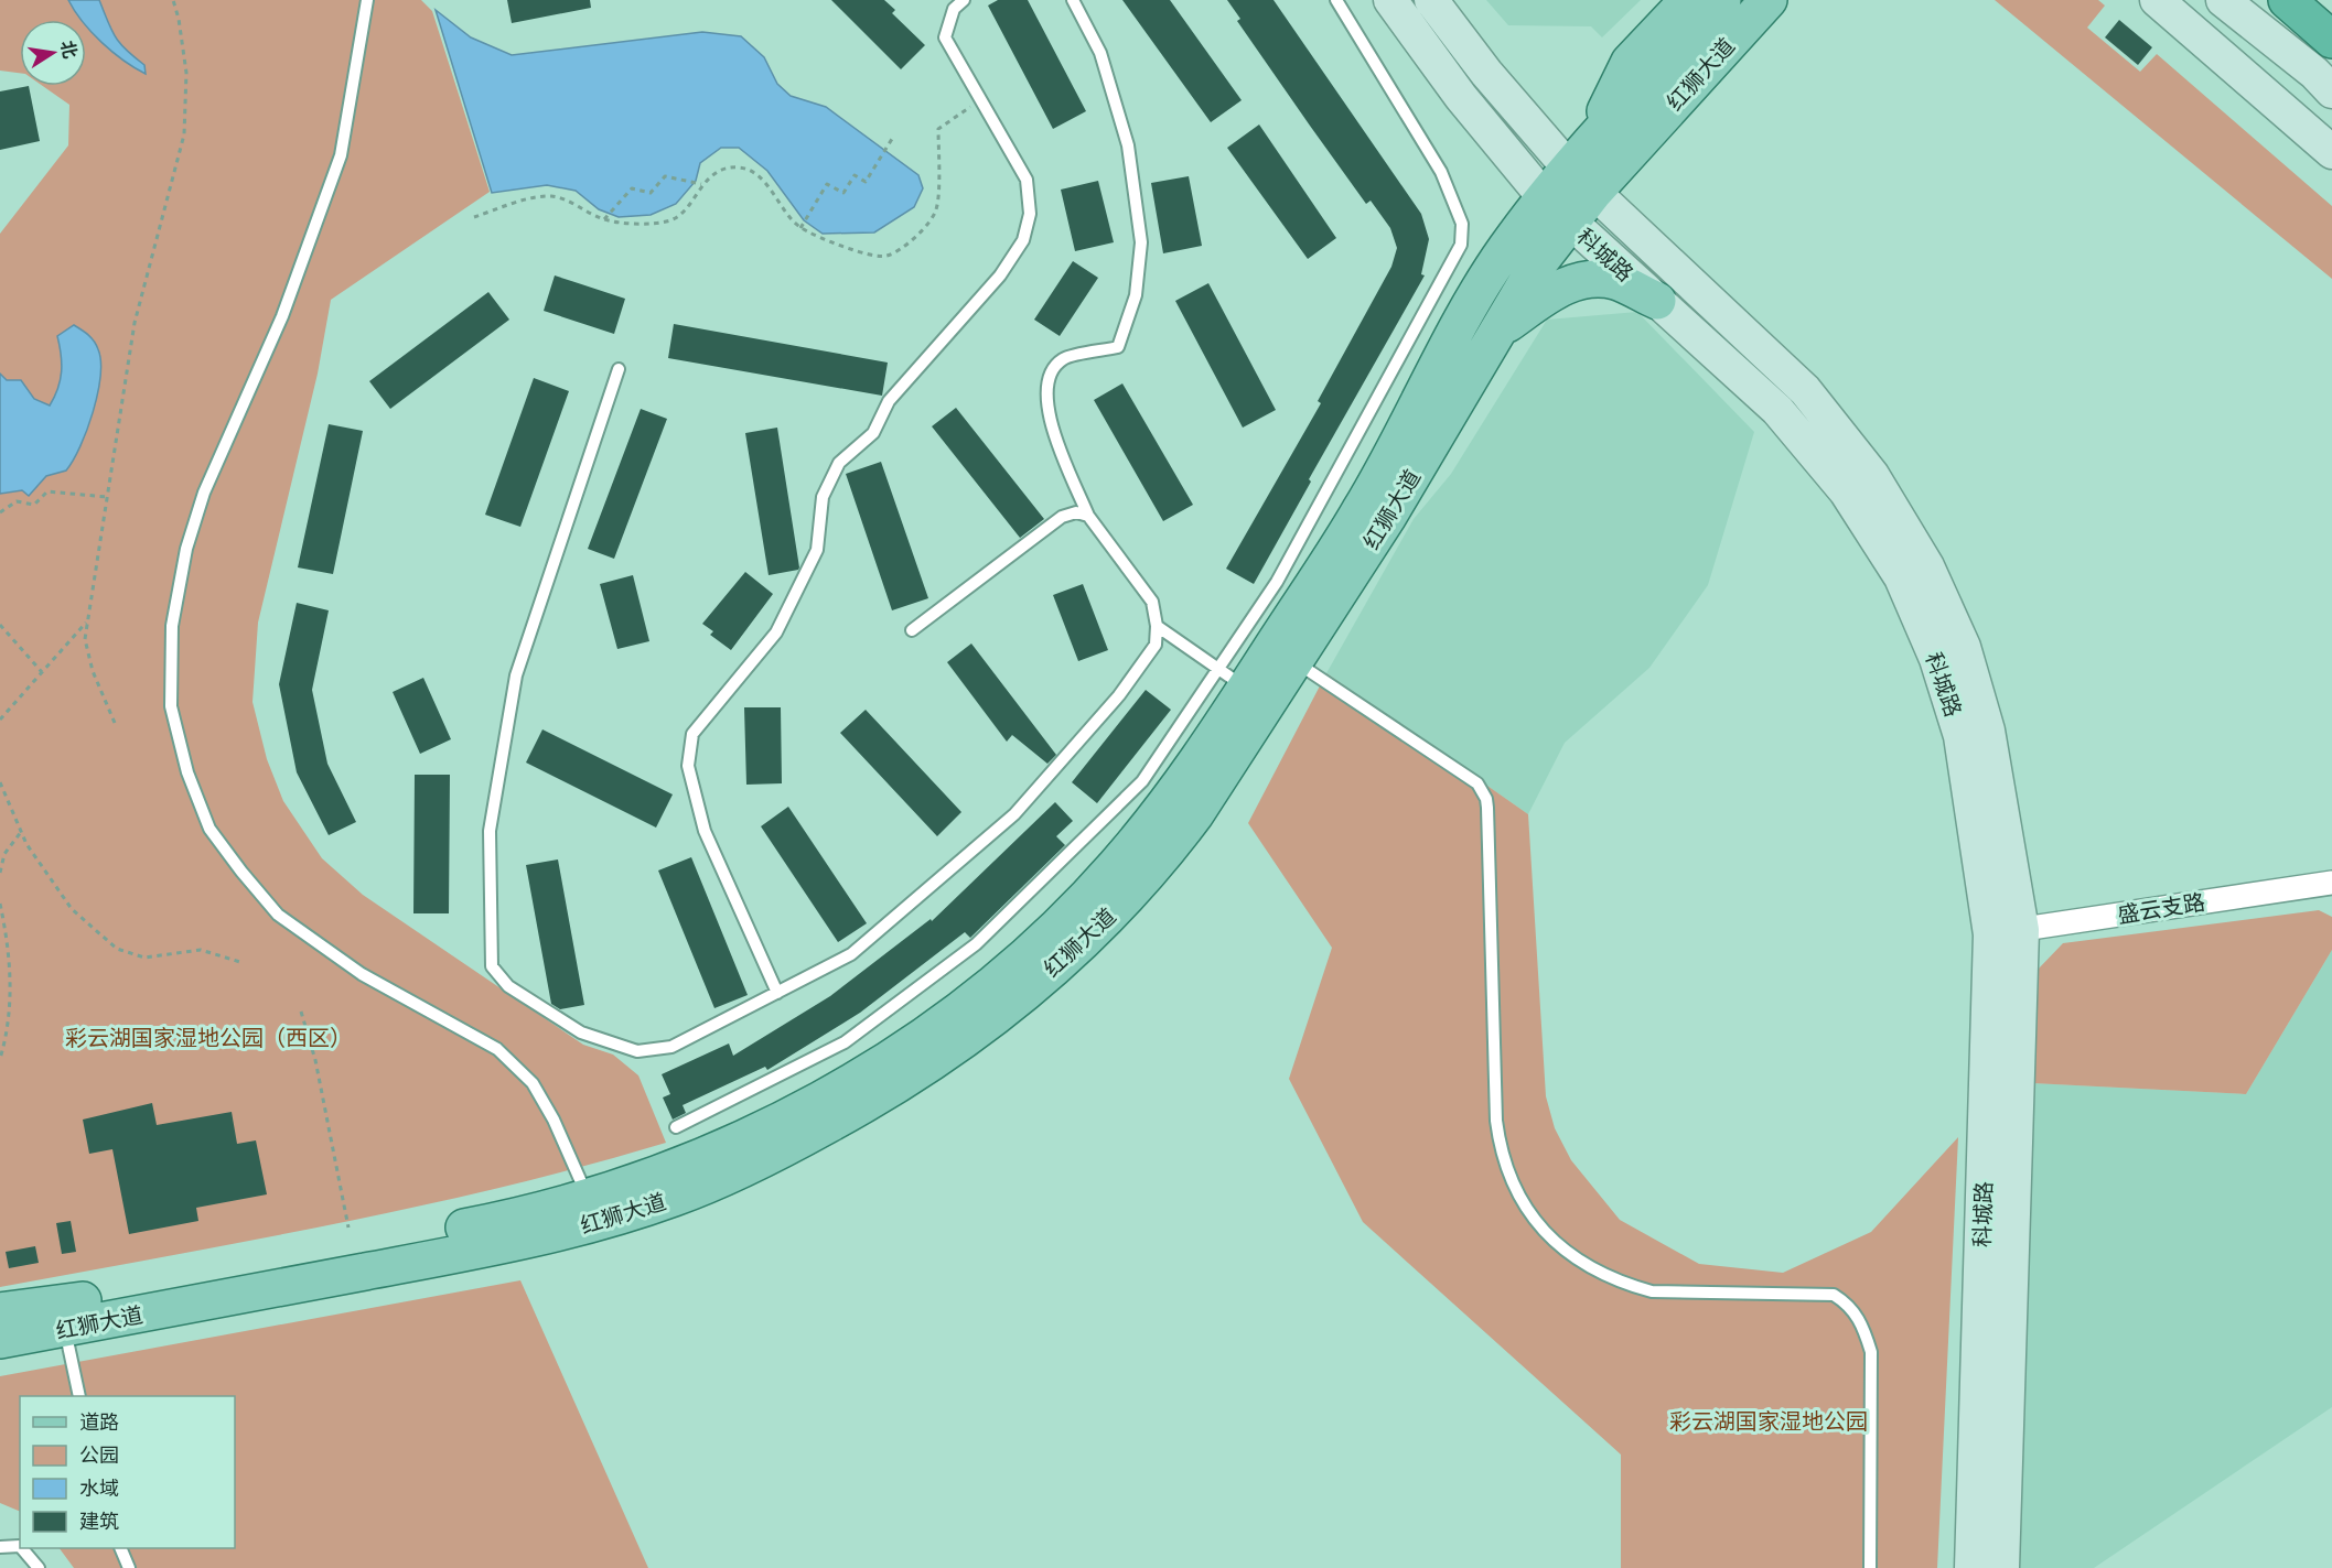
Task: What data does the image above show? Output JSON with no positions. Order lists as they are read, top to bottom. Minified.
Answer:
{"streets":{"main road":["红狮大道","科城路"],"street":["盛云支路"]},"crossings":[["红狮大道","科城路"],["科城路","盛云支路"]],"parks":["彩云湖国家湿地公园（西区）","彩云湖国家湿地公园"],"legend":["道路","公园","水域","建筑"],"north":"right"}
